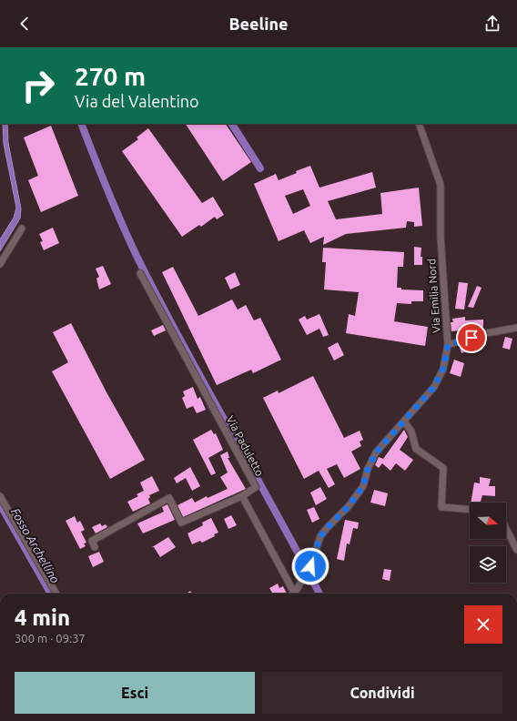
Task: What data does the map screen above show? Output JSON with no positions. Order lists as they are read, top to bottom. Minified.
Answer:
{"streets":{"street":["Via Emilia Nord","Via Paduletto"]},"water":["Fosso Archellino"],"north":"right","page":{"header":"Beeline","turn":["270 m","Via del Valentino"],"heading":["4 min","300 m · 09:37"],"buttons":["Esci","Condividi"]}}
